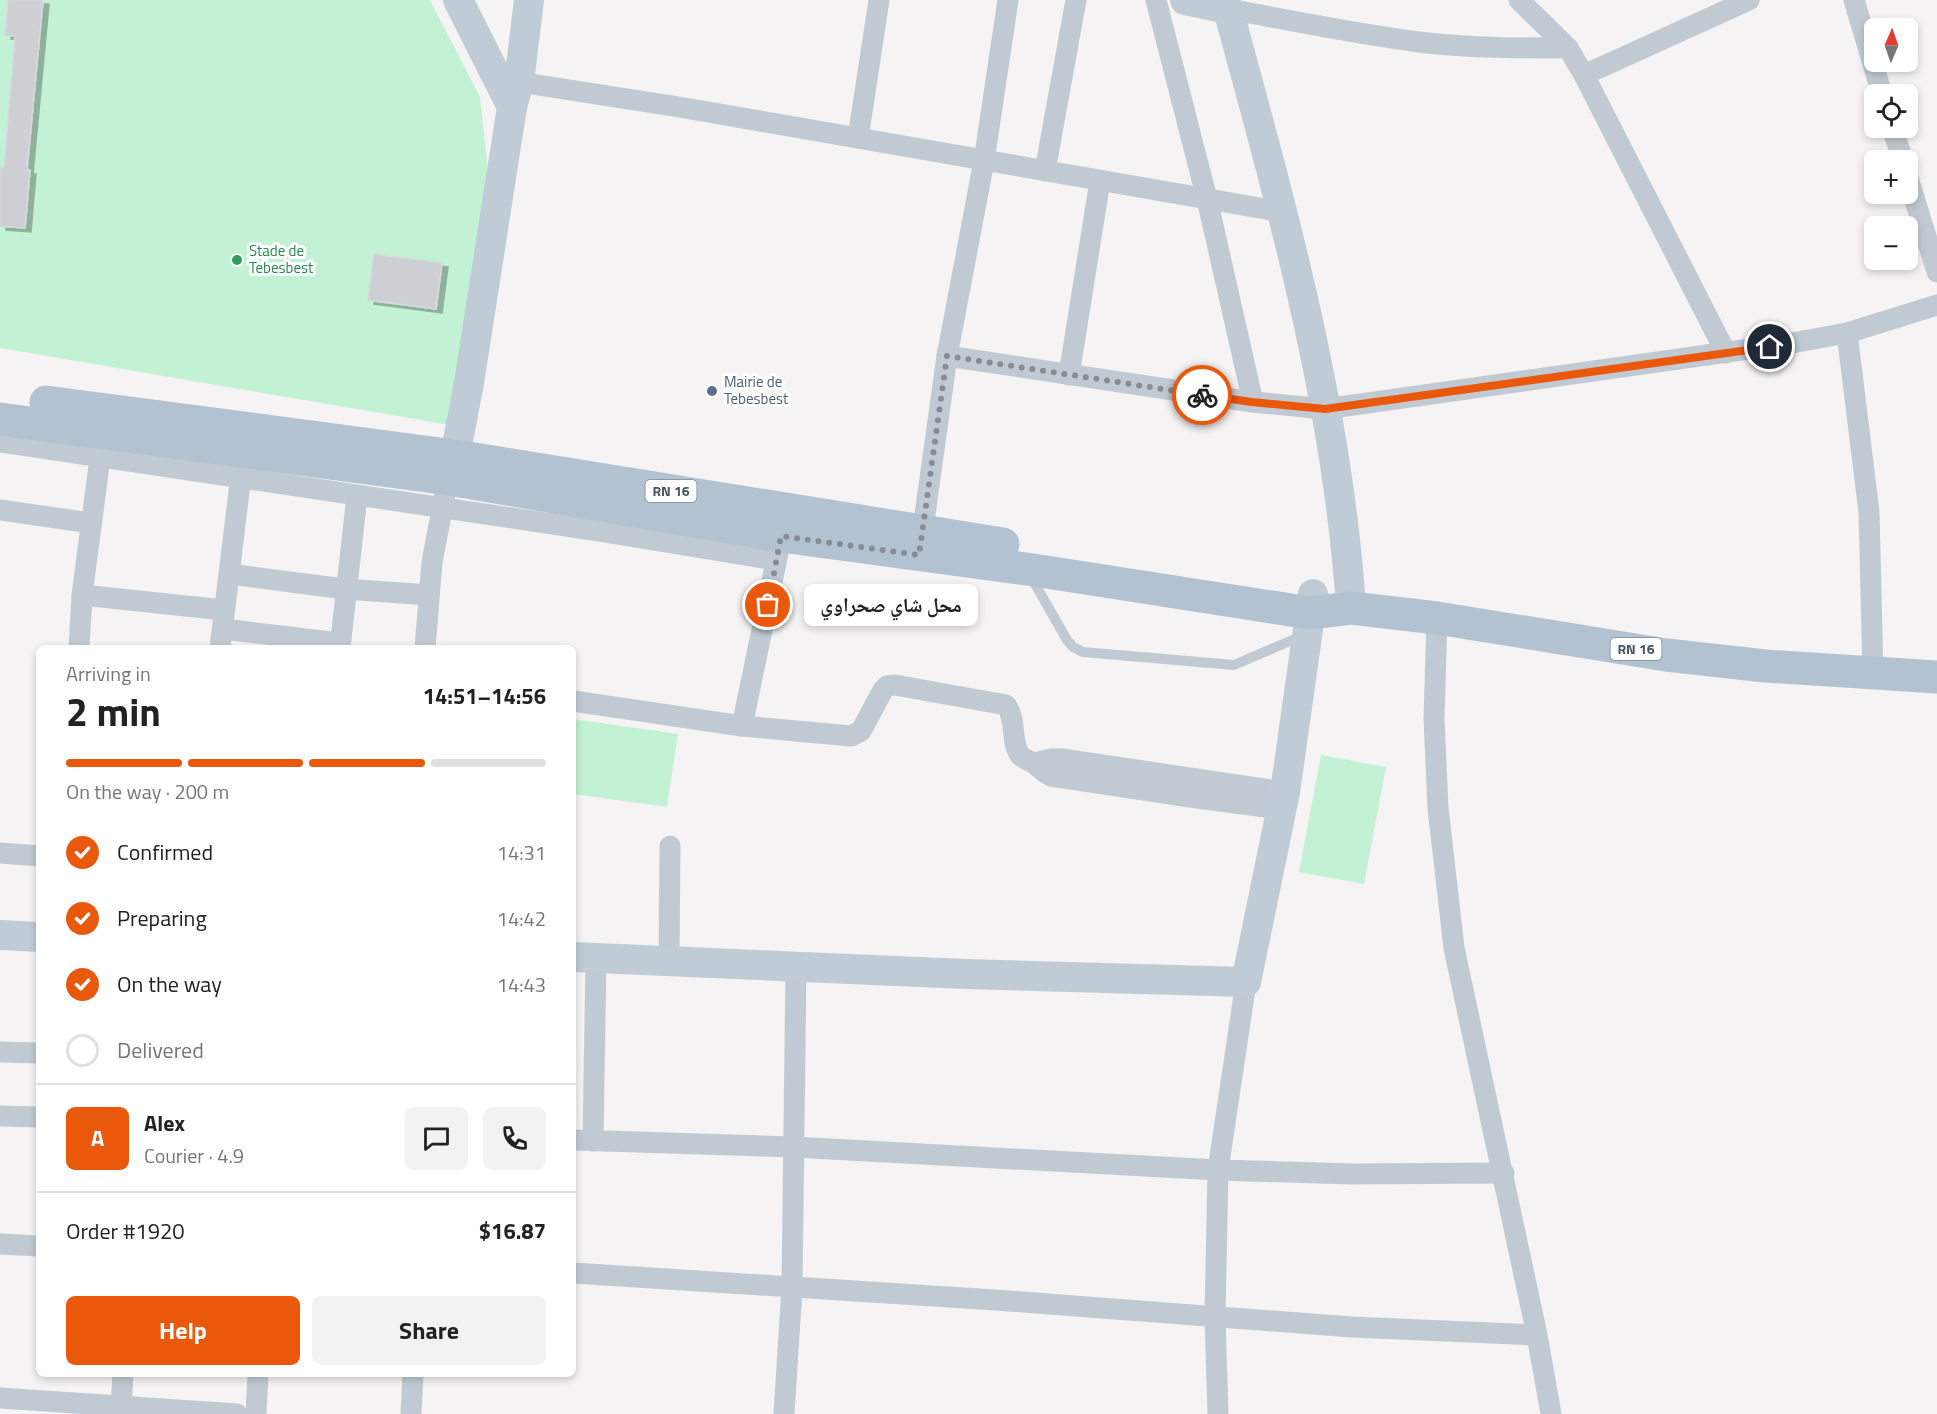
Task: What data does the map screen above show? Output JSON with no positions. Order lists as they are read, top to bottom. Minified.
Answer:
{"streets":{"main road":["RN 16"]},"places":["Stade de Tebesbest","Mairie de Tebesbest","محل شاي صحراوي"],"north":"top","page":{"map_buttons":["+","−"],"bubble":"محل شاي صحراوي","heading":["2 min","Arriving in","14:51–14:56"],"panel":["Alex","Courier · 4.9","Order #1920","$16.87"],"bar":"On the way · 200 m","list":[["Confirmed","14:31"],["Preparing","14:42"],["On the way","14:43"],"Delivered"],"round":"A","buttons":["Help","Share"]}}
